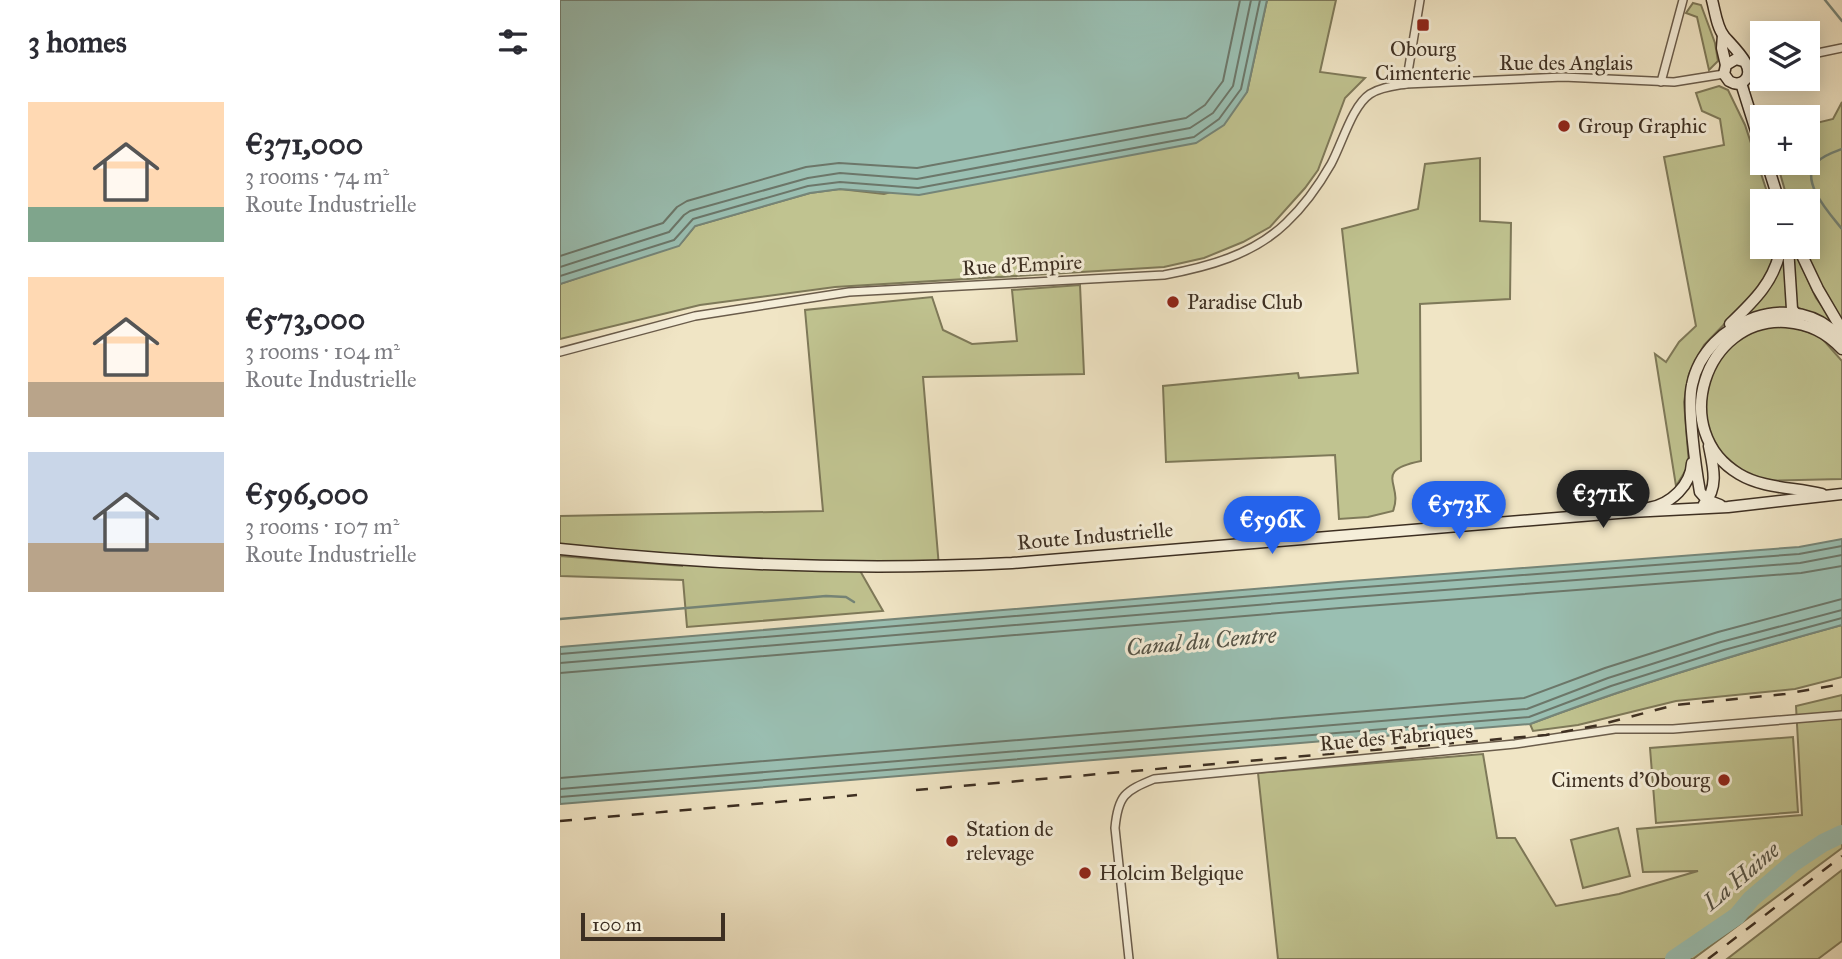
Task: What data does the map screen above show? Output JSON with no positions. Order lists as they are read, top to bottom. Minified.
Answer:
{"streets":{"main road":["Route Industrielle"],"street":["Rue des Anglais","Rue d'Empire","Rue des Fabriques"]},"crossings":[["Rue des Anglais","Rue d'Empire"]],"water":["Canal du Centre","La Haine"],"places":{"transit":["Obourg Cimenterie"],"other":["Group Graphic","Paradise Club","Ciments d'Obourg","Station de relevage","Holcim Belgique"]},"scale_bar":"100 m","page":{"heading":"3 homes","map_buttons":["+","−"],"list":[{"name":"€371,000","note":"3 rooms · 74 m² · Route Industrielle"},{"name":"€573,000","note":"3 rooms · 104 m² · Route Industrielle"},{"name":"€596,000","note":"3 rooms · 107 m² · Route Industrielle"}],"price":["€371K","€573K","€596K"],"scale":"100 m"}}
